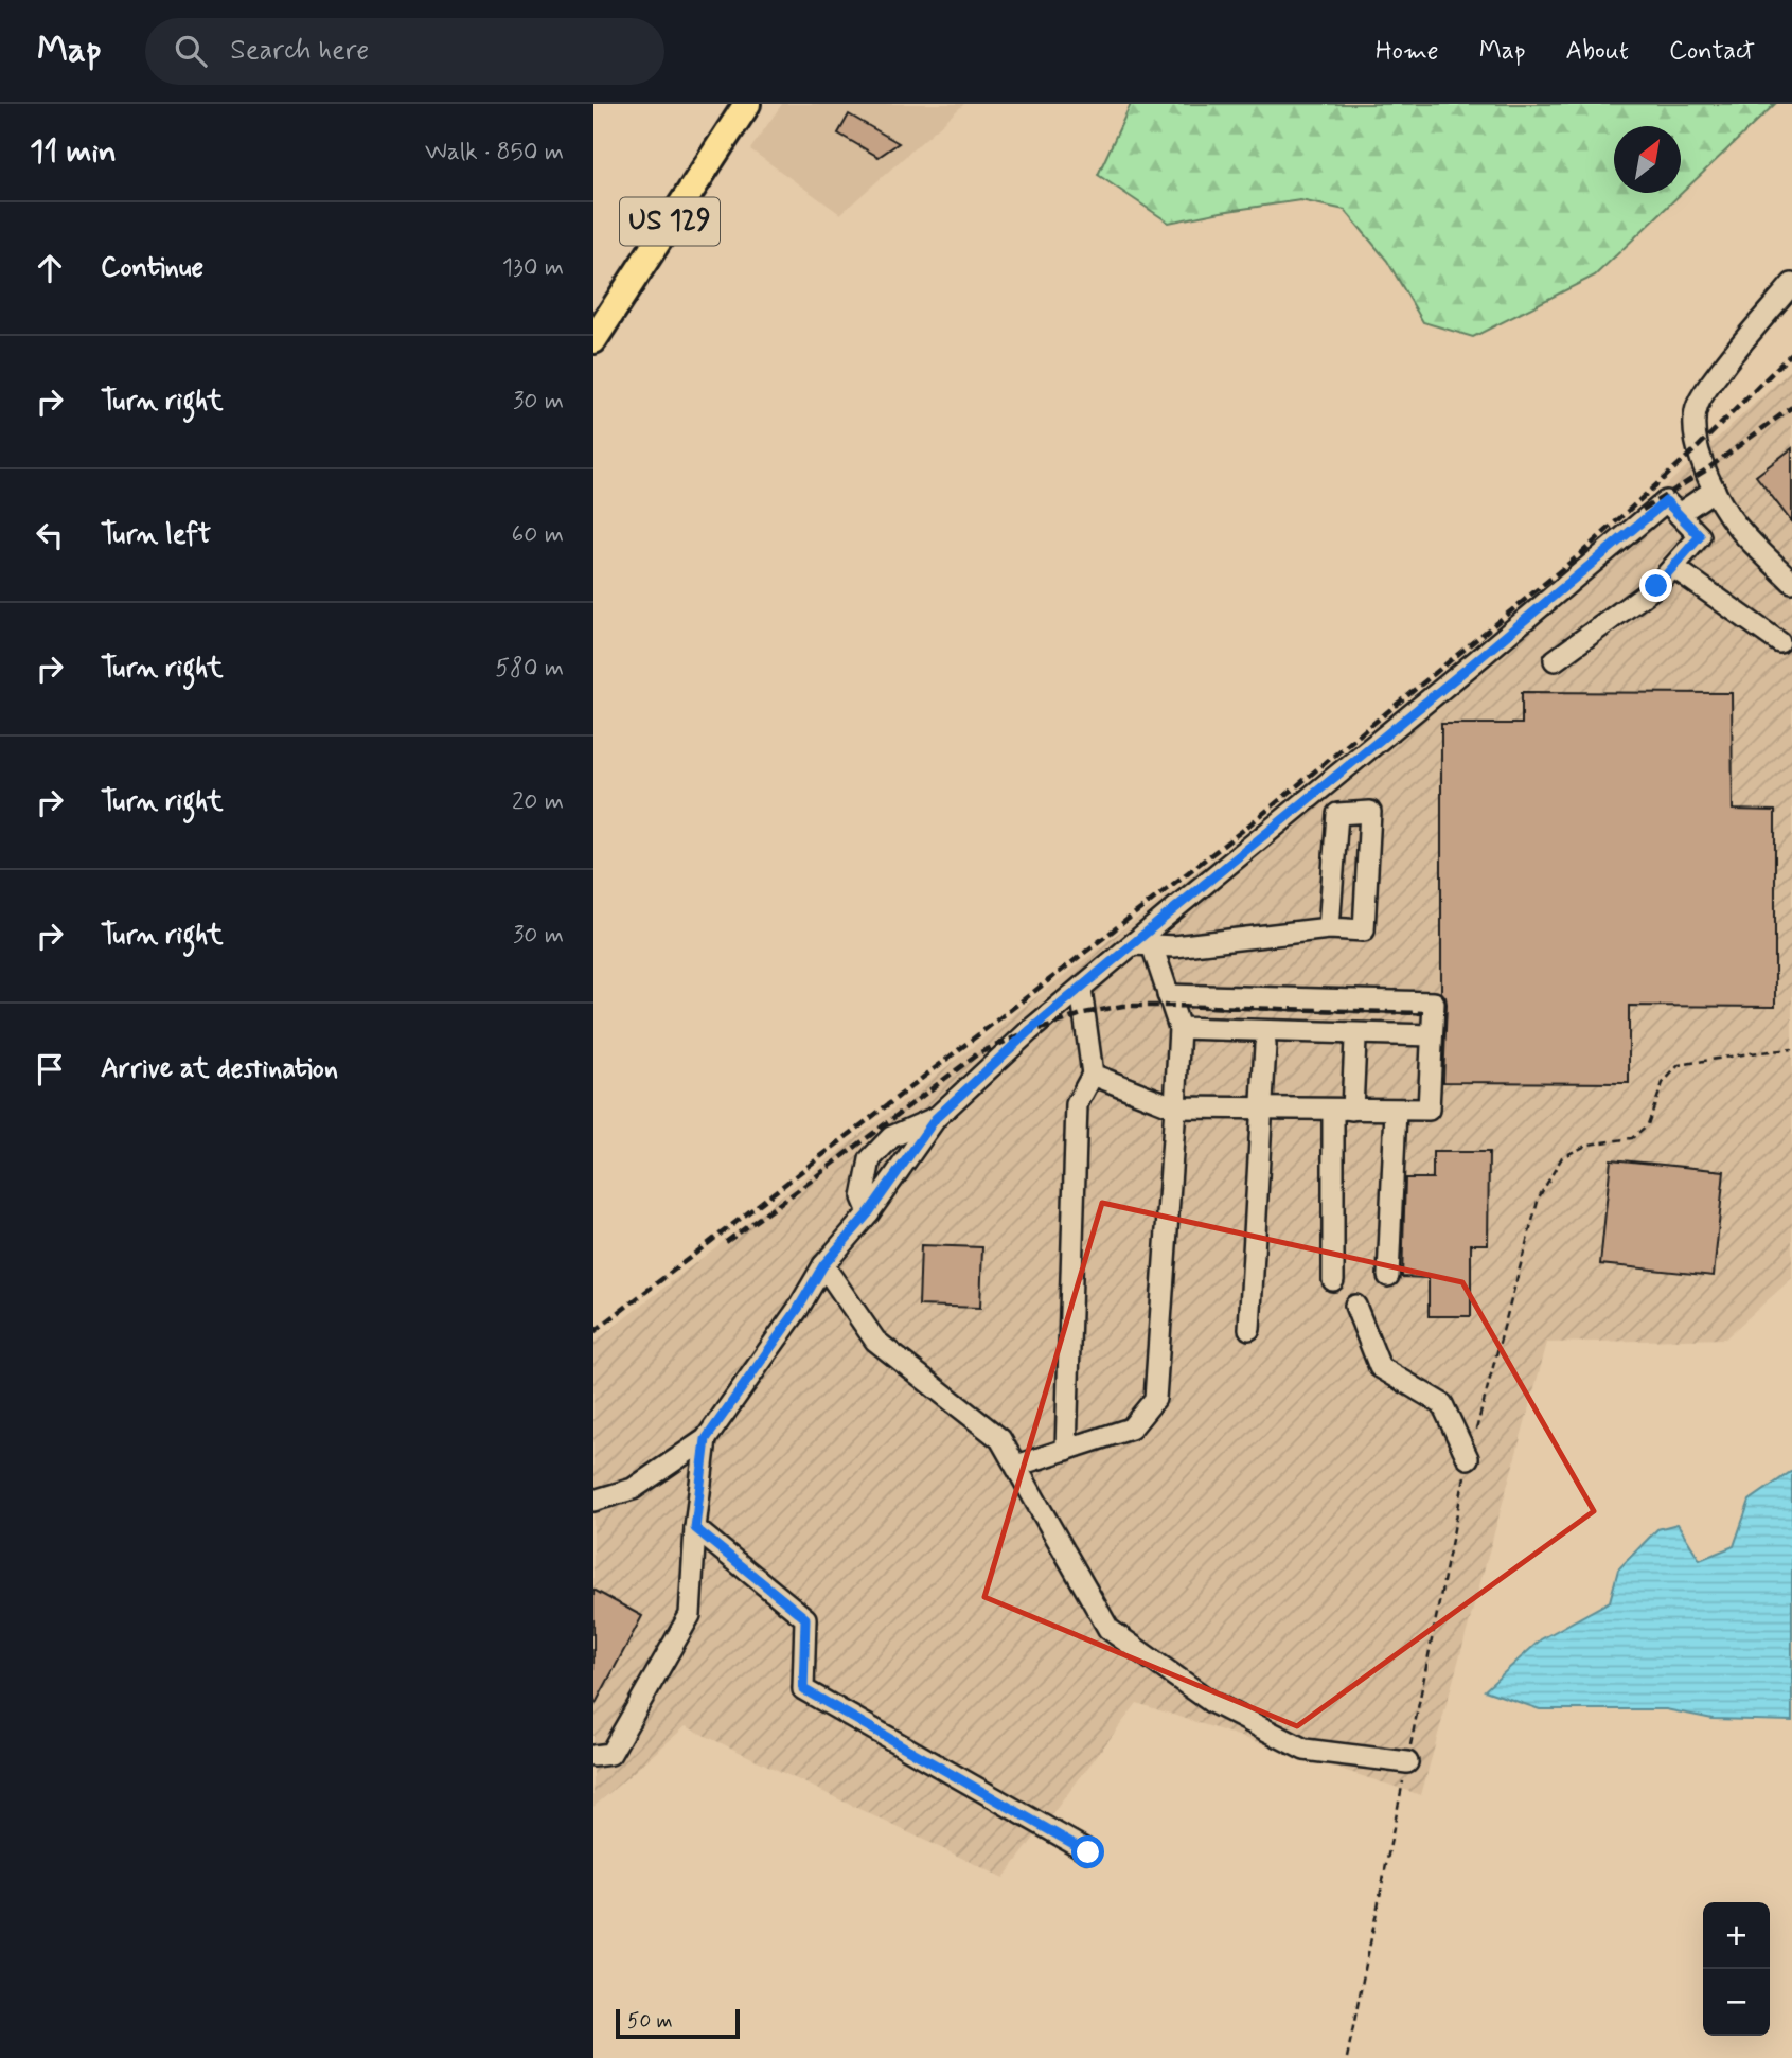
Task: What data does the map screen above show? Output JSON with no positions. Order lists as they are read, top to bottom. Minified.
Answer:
{"streets":{"main road":["US 129"]},"scale_bar":"50 m","north":"top right","page":{"header":"Map","search":"Search here","nav":["Home","Map","About","Contact"],"heading":["11 min","Walk · 850 m"],"list":[["Continue","130 m"],["Turn right","30 m"],["Turn left","60 m"],["Turn right","580 m"],["Turn right","20 m"],["Turn right","30 m"],"Arrive at destination"],"map_buttons":["+","−"],"scale":"50 m"}}
